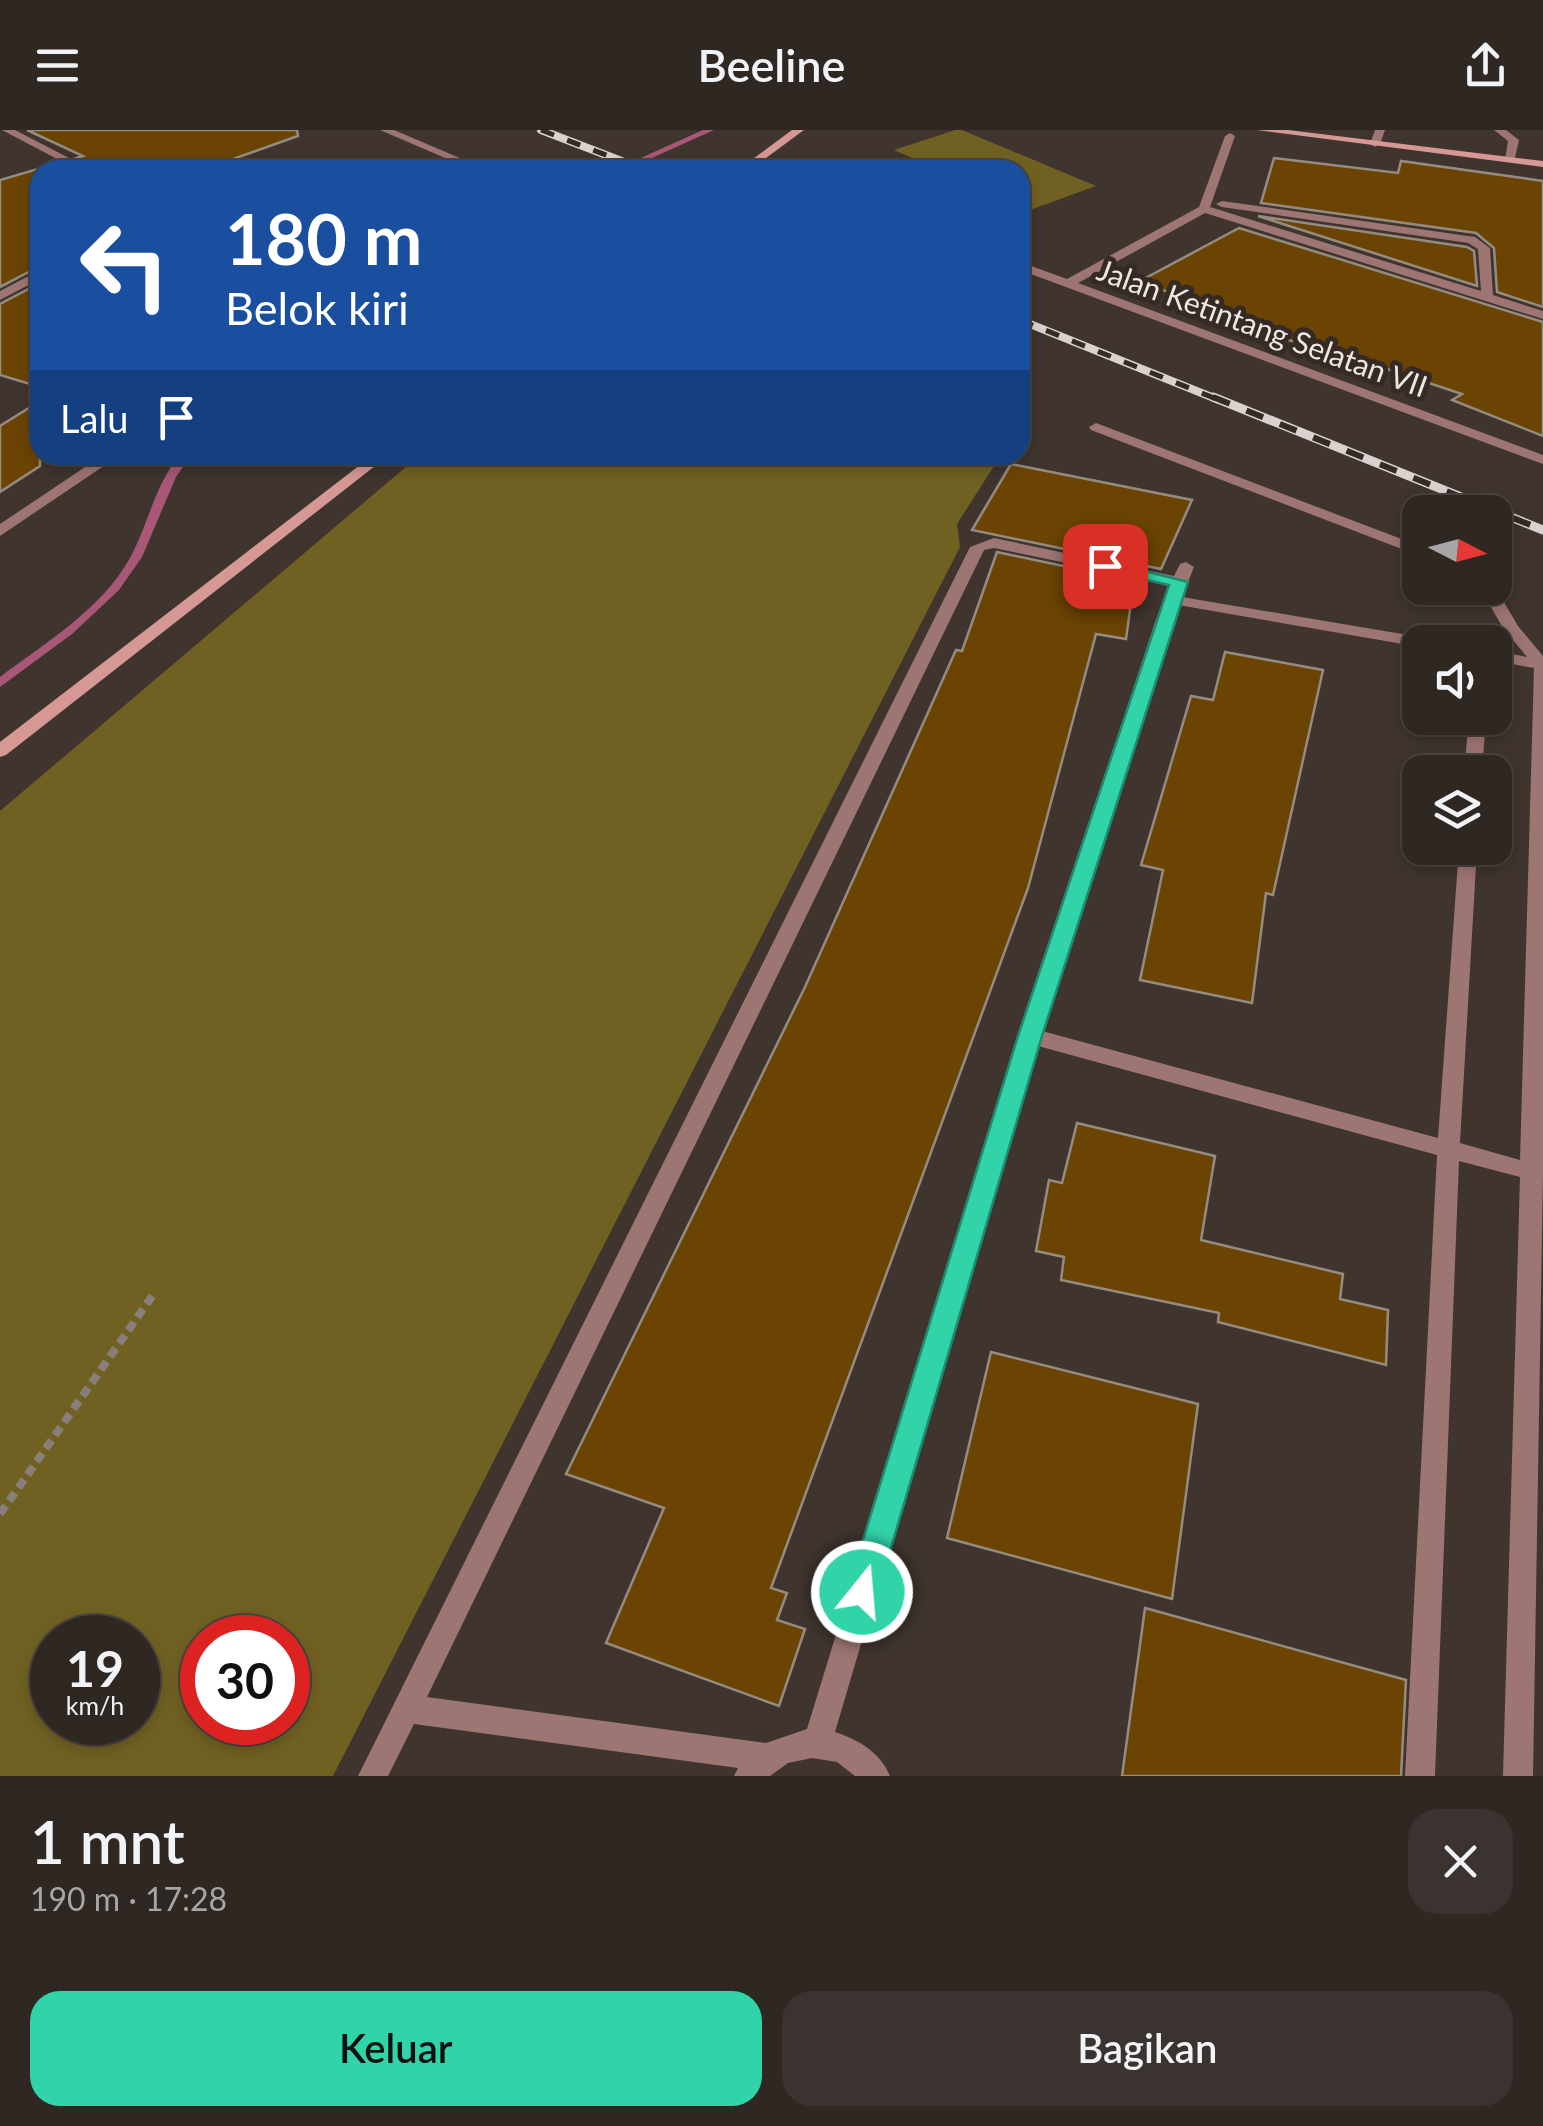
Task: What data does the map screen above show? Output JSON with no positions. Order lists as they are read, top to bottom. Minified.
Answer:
{"streets":{"street":["Jalan Ketintang Selatan VII"]},"north":"right","page":{"header":"Beeline","turn":["180 m","Belok kiri"],"then":"Lalu","speed":"19 km/h","limit":"30","heading":["1 mnt","190 m · 17:28"],"buttons":["Keluar","Bagikan"]}}
